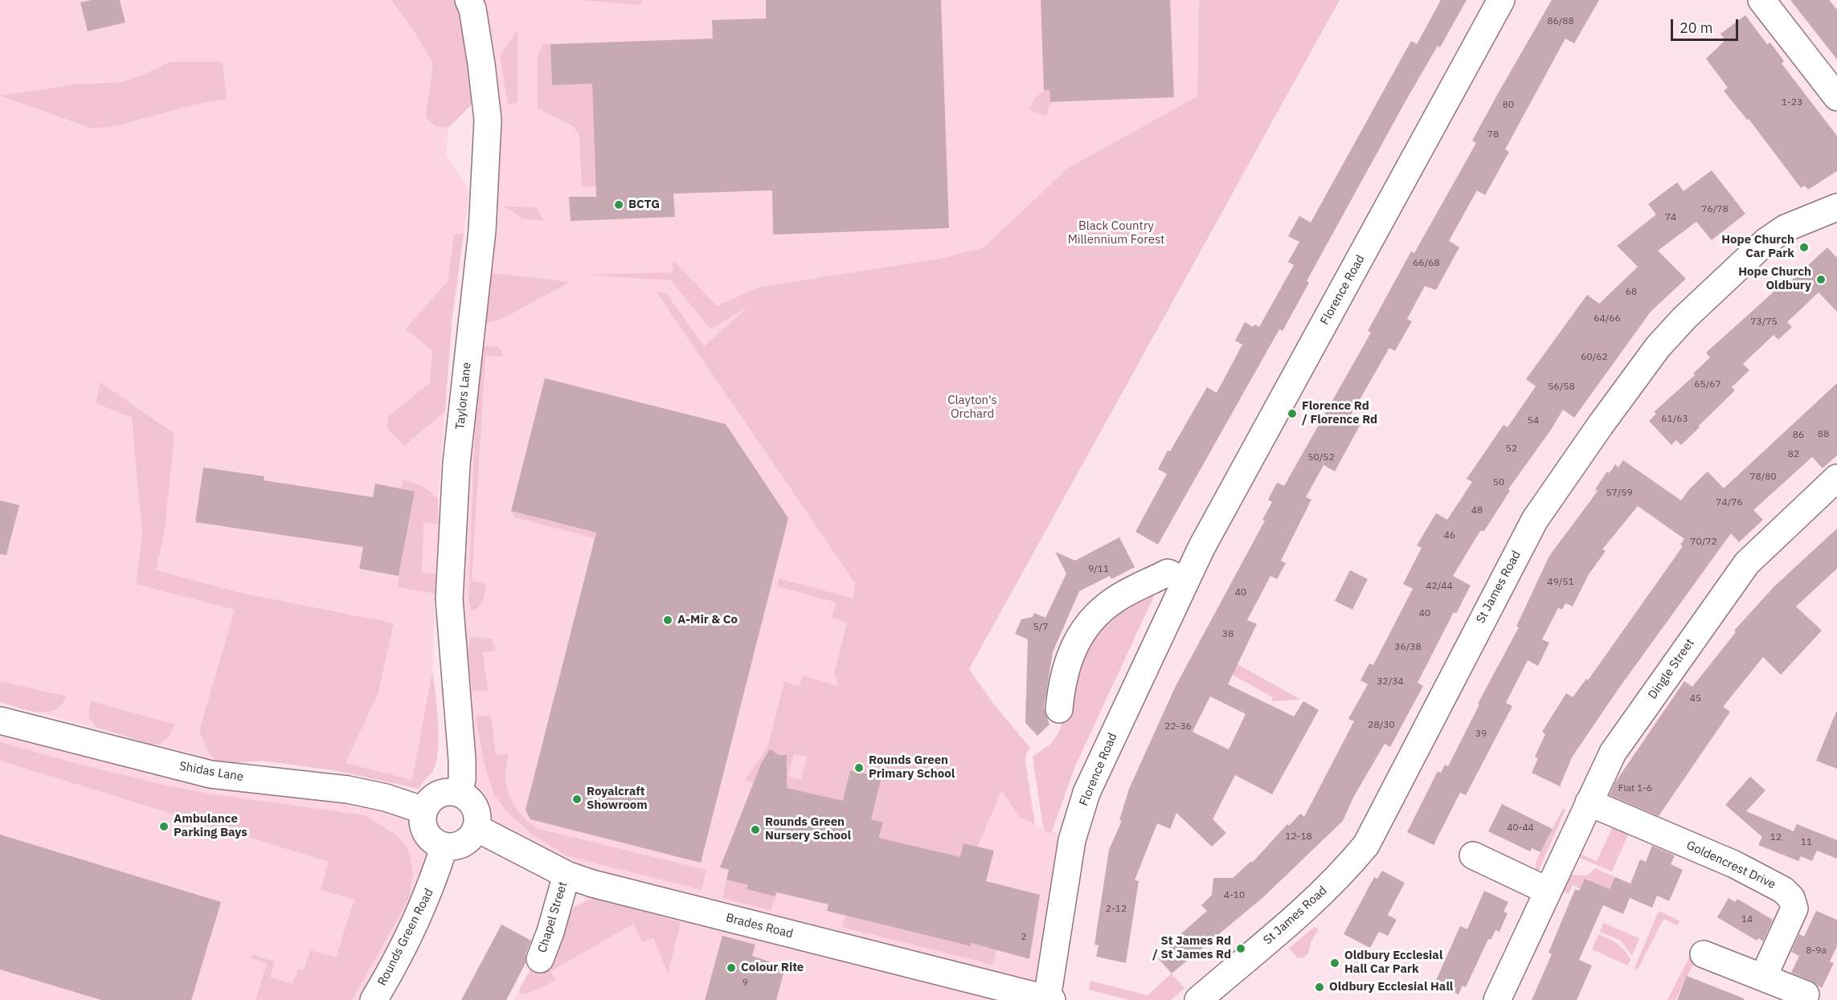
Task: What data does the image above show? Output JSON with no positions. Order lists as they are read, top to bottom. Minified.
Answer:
{"streets":{"street":["Florence Road","Taylors Lane","St James Road","Dingle Street","Shidas Lane","Goldencrest Drive","Chapel Street","Brades Road","Rounds Green Road"]},"crossings":[["Florence Road","Brades Road"],["Taylors Lane","Shidas Lane"],["Taylors Lane","Brades Road"],["Taylors Lane","Rounds Green Road"],["Dingle Street","Goldencrest Drive"],["Shidas Lane","Brades Road"],["Shidas Lane","Rounds Green Road"],["Chapel Street","Brades Road"],["Brades Road","Rounds Green Road"]],"parks":["Black Country Millennium Forest","Clayton's Orchard"],"places":["BCTG","Hope Church Car Park","Hope Church Oldbury","Florence Rd / Florence Rd","A-Mir & Co","Rounds Green Primary School","Royalcraft Showroom","Ambulance Parking Bays","Rounds Green Nursery School","St James Rd / St James Rd","Oldbury Ecclesial Hall Car Park","Colour Rite","Oldbury Ecclesial Hall"],"house_numbers":["86/88","1-23","80","78","76/78","74","66/68","68","64/66","73/75","60/62","65/67","56/58","61/63","54","88","86","52","82","50/52","78/80","50","57/59","74/76","48","46","70/72","9/11","49/51","42/44","40","40","5/7","38","36/38","32/34","45","28/30","22-36","39","Flat 1-6","40-44","12-18","12","11","4-10","2-12","14","2","8-9a","9"],"scale_bar":"20 m"}
